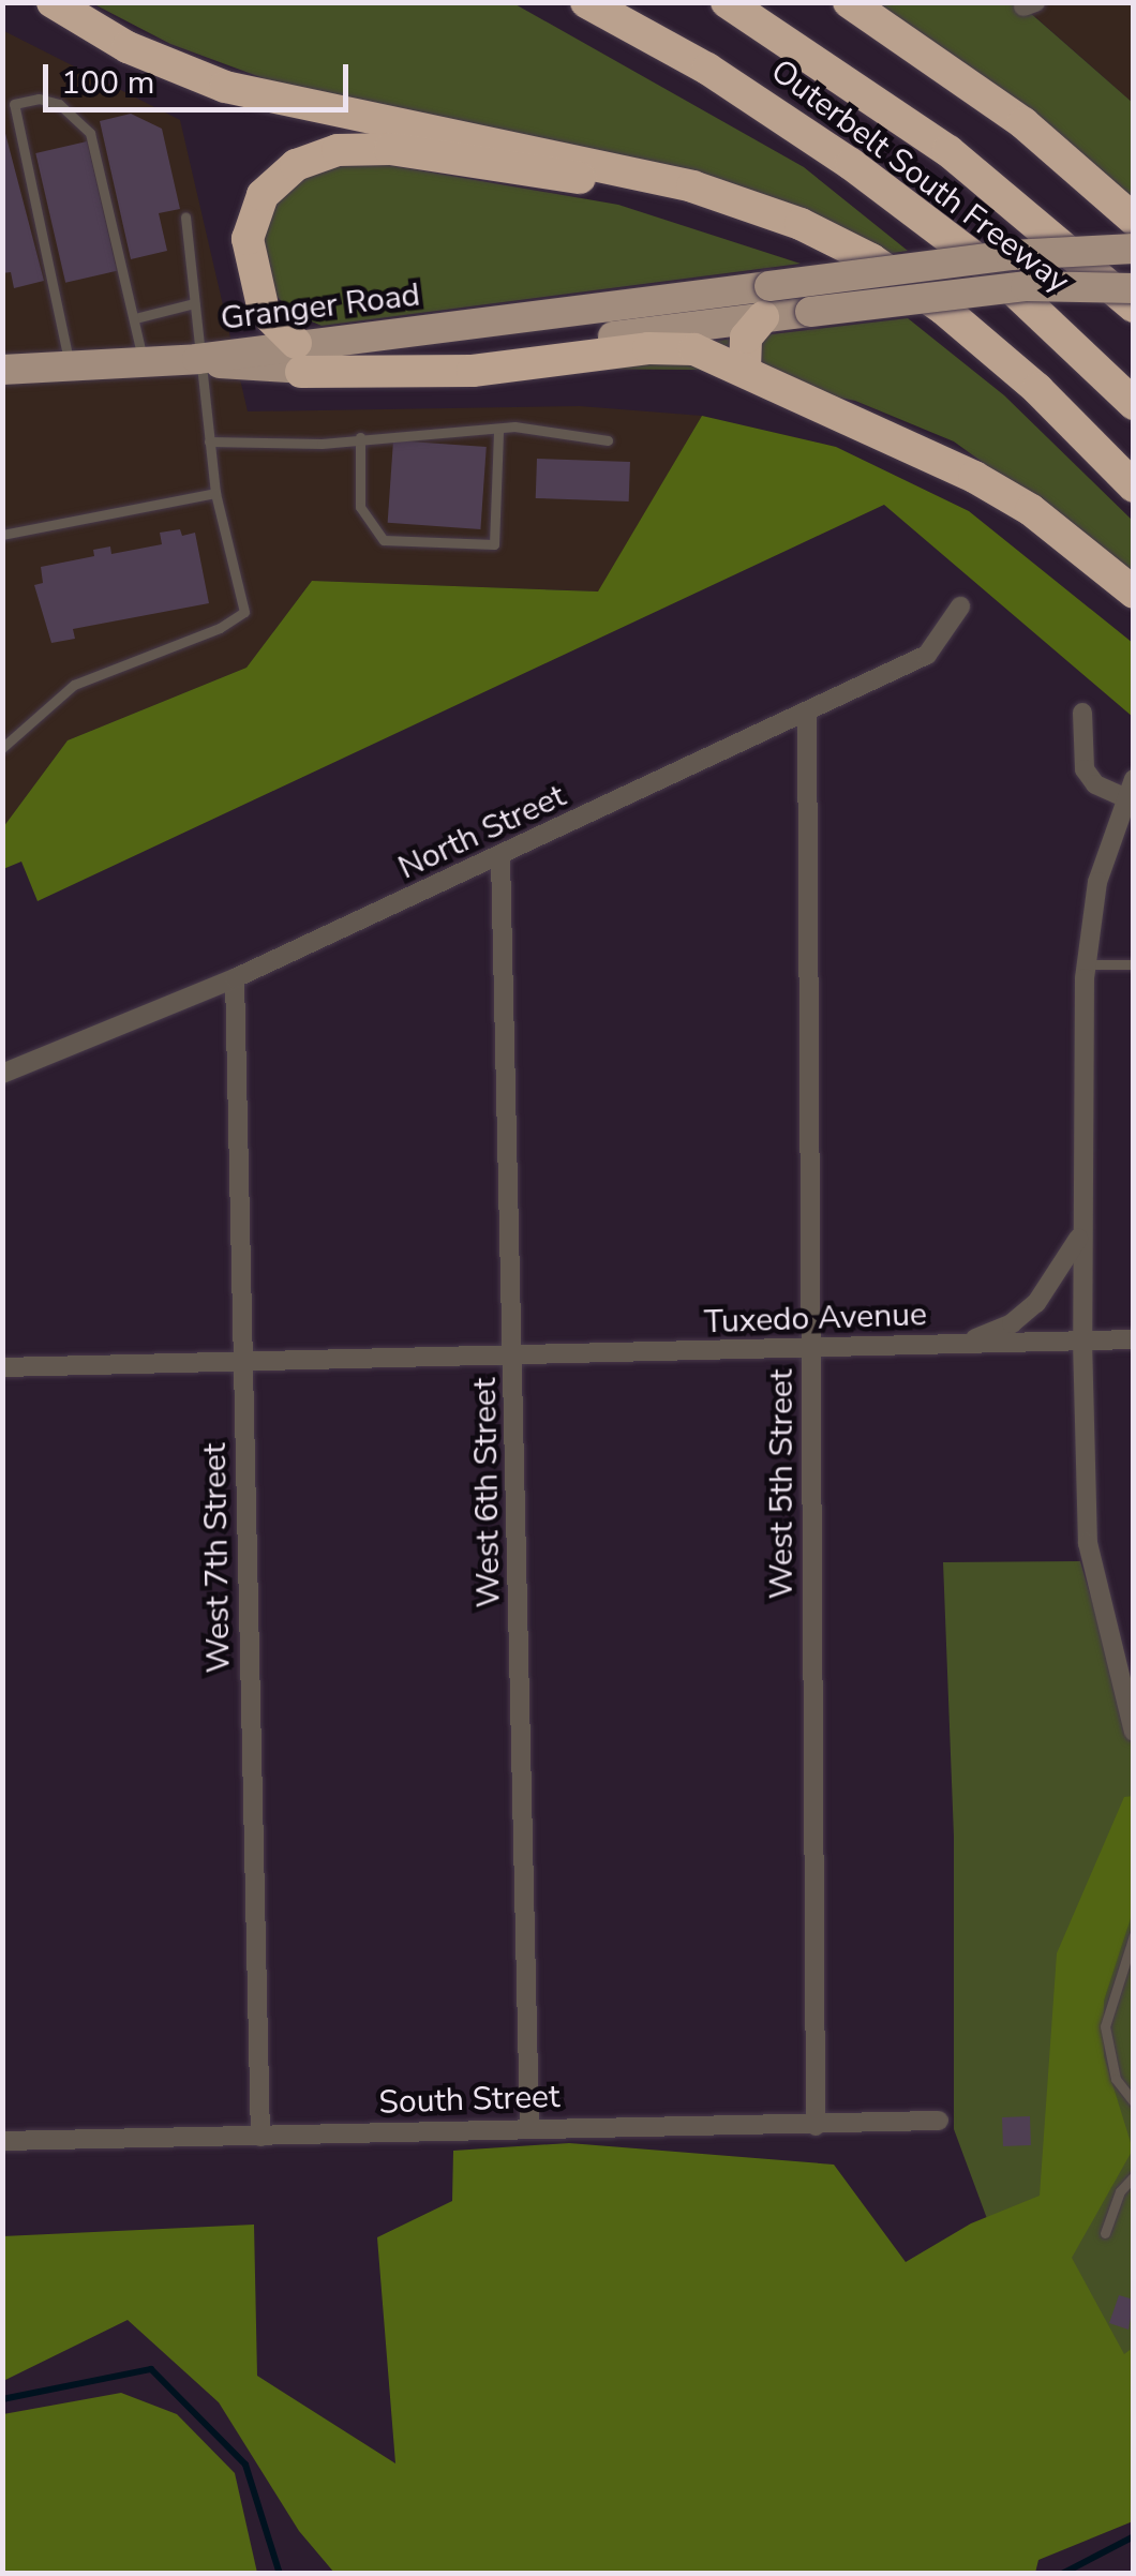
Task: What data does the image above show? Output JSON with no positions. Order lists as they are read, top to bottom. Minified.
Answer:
{"streets":{"highway":["Outerbelt South Freeway"],"main road":["Granger Road"],"street":["North Street","Tuxedo Avenue","West 5th Street","West 6th Street","West 7th Street","South Street"]},"crossings":[["North Street","West 5th Street"],["North Street","West 6th Street"],["North Street","West 7th Street"],["Tuxedo Avenue","West 5th Street"],["Tuxedo Avenue","West 6th Street"],["Tuxedo Avenue","West 7th Street"],["West 5th Street","South Street"],["West 6th Street","South Street"],["West 7th Street","South Street"]],"scale_bar":"100 m"}
